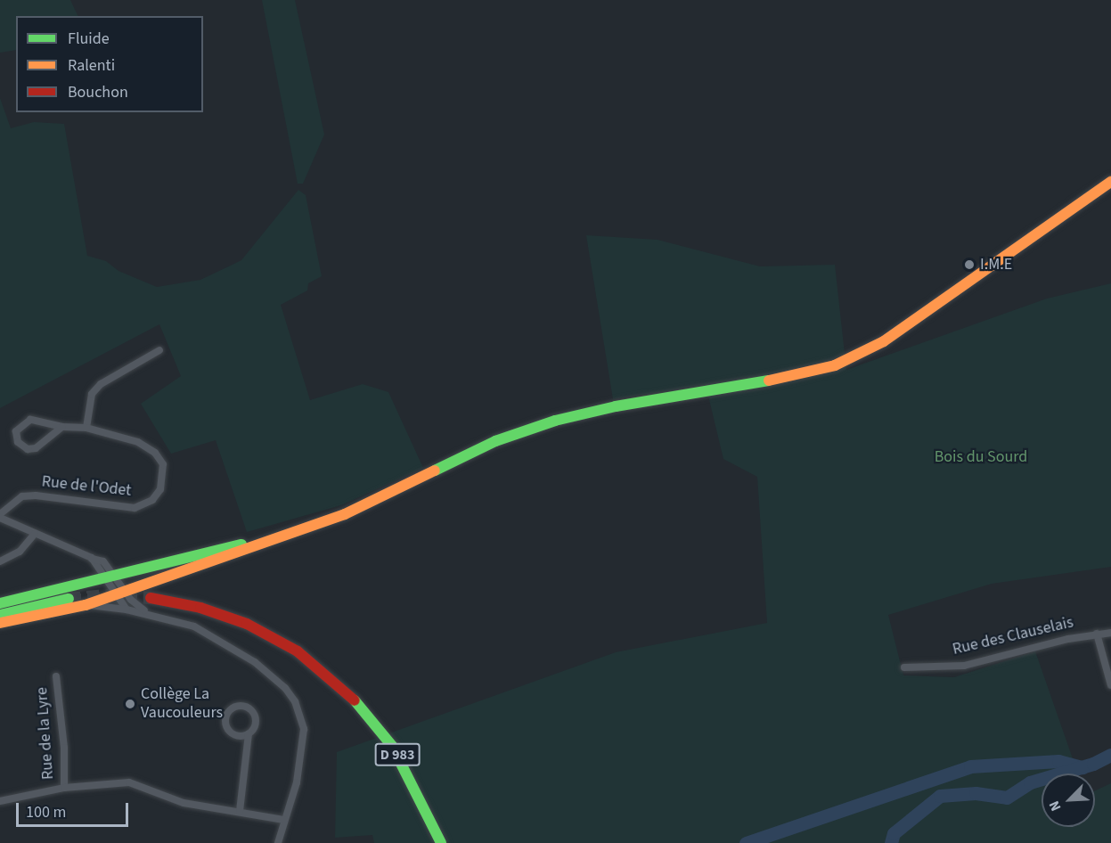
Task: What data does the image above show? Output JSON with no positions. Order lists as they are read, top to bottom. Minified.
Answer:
{"streets":{"main road":["D 983"],"street":["Rue de l'Odet","Rue des Clauselais","Rue de la Lyre"]},"parks":["Bois du Sourd"],"places":["I.M.E","Collège La Vaucouleurs"],"legend":["Fluide","Ralenti","Bouchon"],"scale_bar":"100 m","north":"bottom left"}
